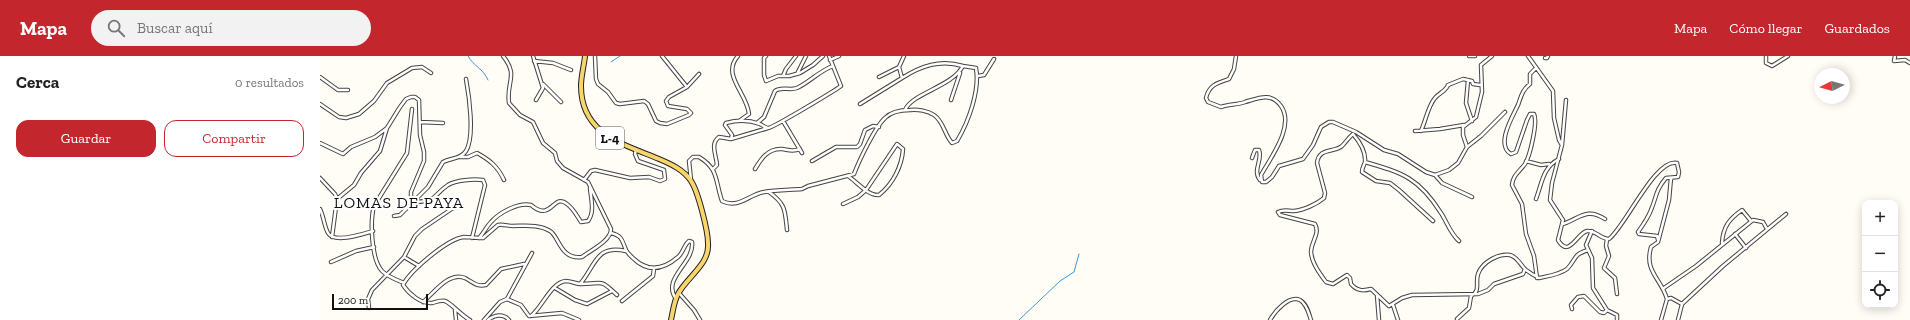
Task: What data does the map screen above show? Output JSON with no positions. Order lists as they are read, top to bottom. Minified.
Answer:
{"streets":{"main road":["L-4"]},"districts":["LOMAS DE PAYA"],"scale_bar":"200 m","north":"left","page":{"header":"Mapa","search":"Buscar aquí","nav":["Mapa","Cómo llegar","Guardados"],"heading":["Cerca","0 resultados"],"buttons":["Guardar","Compartir"],"map_buttons":["+","−"],"scale":"200 m"}}
